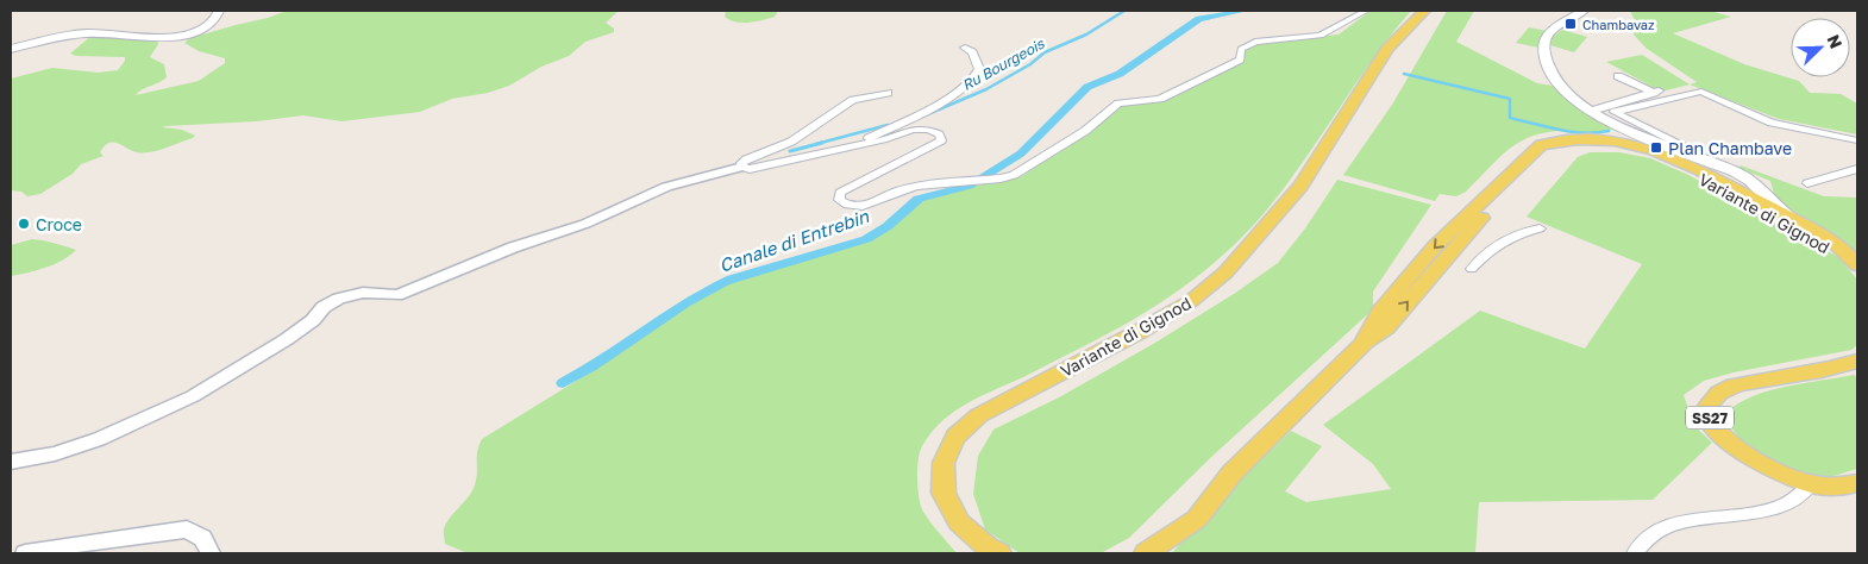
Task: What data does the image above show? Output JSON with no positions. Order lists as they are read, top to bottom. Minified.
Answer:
{"streets":{"main road":["Variante di Gignod","SS27"]},"water":["Ru Bourgeois","Canale di Entrebin"],"places":{"transit":["Chambavaz","Plan Chambave"],"other":["Croce"]},"north":"top right"}
